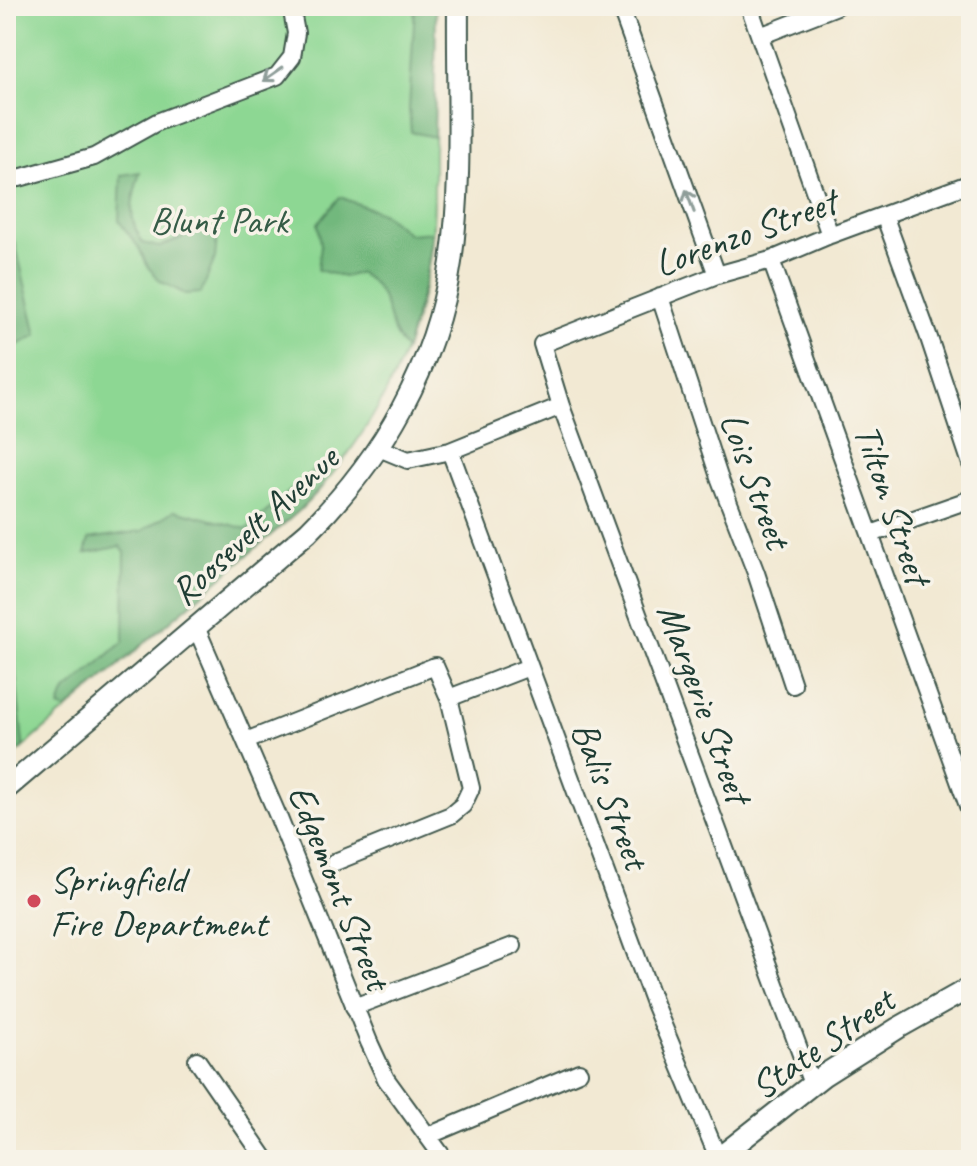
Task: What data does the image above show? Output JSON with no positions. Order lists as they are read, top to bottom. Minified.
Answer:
{"streets":{"main road":["Roosevelt Avenue","State Street"],"street":["Lorenzo Street","Lois Street","Tilton Street","Margerie Street","Balis Street","Edgemont Street"]},"crossings":[["Lorenzo Street","Lois Street"],["Lorenzo Street","Tilton Street"],["Lorenzo Street","Margerie Street"],["Roosevelt Avenue","Edgemont Street"],["Margerie Street","State Street"],["Balis Street","State Street"]],"parks":["Blunt Park"],"places":["Springfield Fire Department"]}
